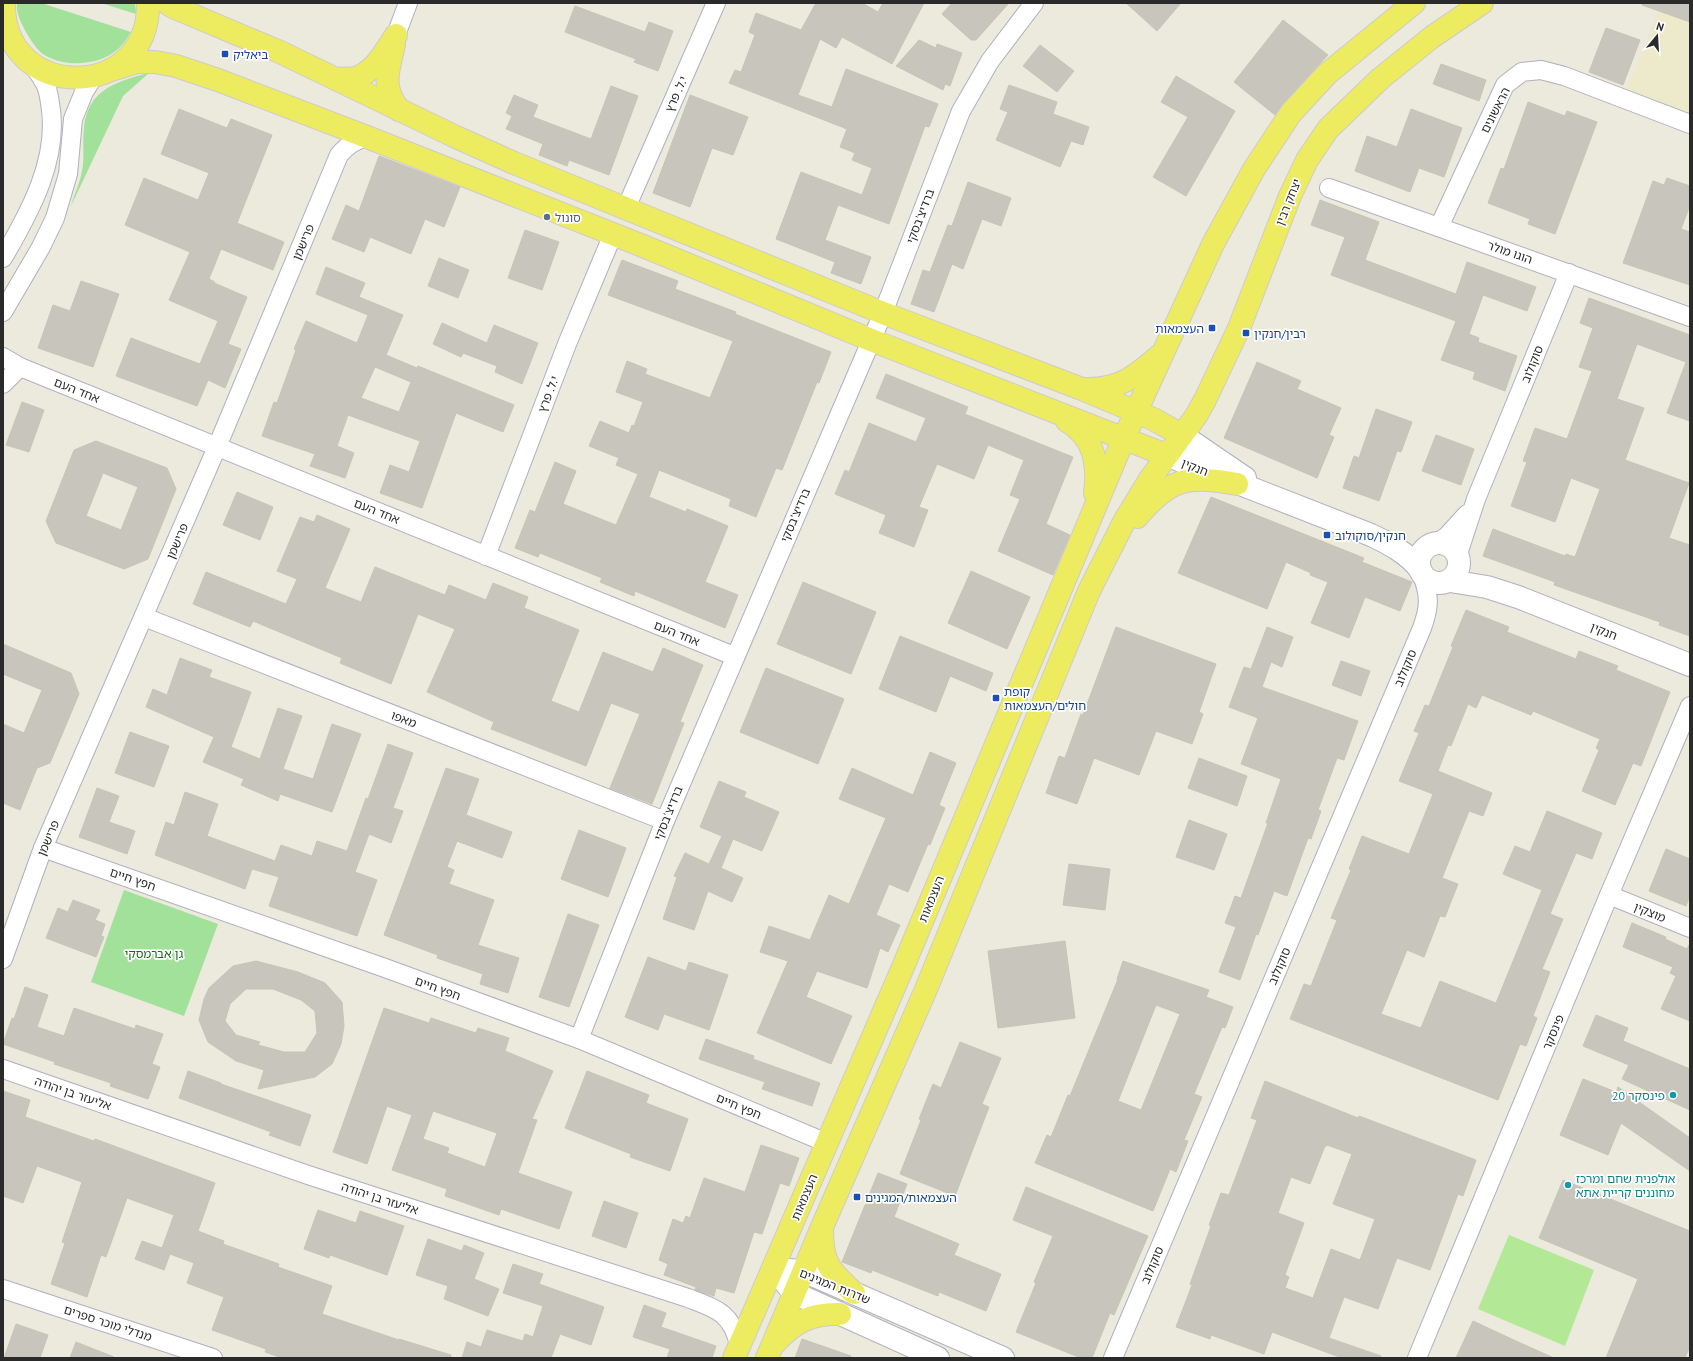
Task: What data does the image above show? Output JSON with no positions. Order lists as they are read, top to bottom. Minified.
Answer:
{"streets":{"main road":["יצחק רבין","חנקין","העצמאות"],"street":["י.ל. פרץ","הראשונים","ברדיצ'בסקי","פרישמן","הוגו מולר","סוקולוב","אחד העם","מאפו","חפץ חיים","מוצקין","פינסקר","אליעזר בן יהודה","שדרות המגינים","מנדלי מוכר ספרים"]},"crossings":[["י.ל. פרץ","אחד העם"],["הראשונים","הוגו מולר"],["יצחק רבין","חנקין"],["ברדיצ'בסקי","אחד העם"],["ברדיצ'בסקי","מאפו"],["ברדיצ'בסקי","חפץ חיים"],["פרישמן","אחד העם"],["פרישמן","מאפו"],["פרישמן","חפץ חיים"],["הוגו מולר","סוקולוב"],["סוקולוב","חנקין"],["חנקין","העצמאות"],["חפץ חיים","העצמאות"],["העצמאות","אליעזר בן יהודה"],["העצמאות","שדרות המגינים"],["מוצקין","פינסקר"]],"parks":["גן אברמסקי"],"places":{"transit":["ביאליק","העצמאות","רבין/חנקין","חנקין/סוקולוב","קופת חולים/העצמאות","העצמאות/המגינים"],"other":["סונול","פינסקר 20","אולפנית שחם ומרכז מחוננים קריית אתא"]},"north":"top"}
